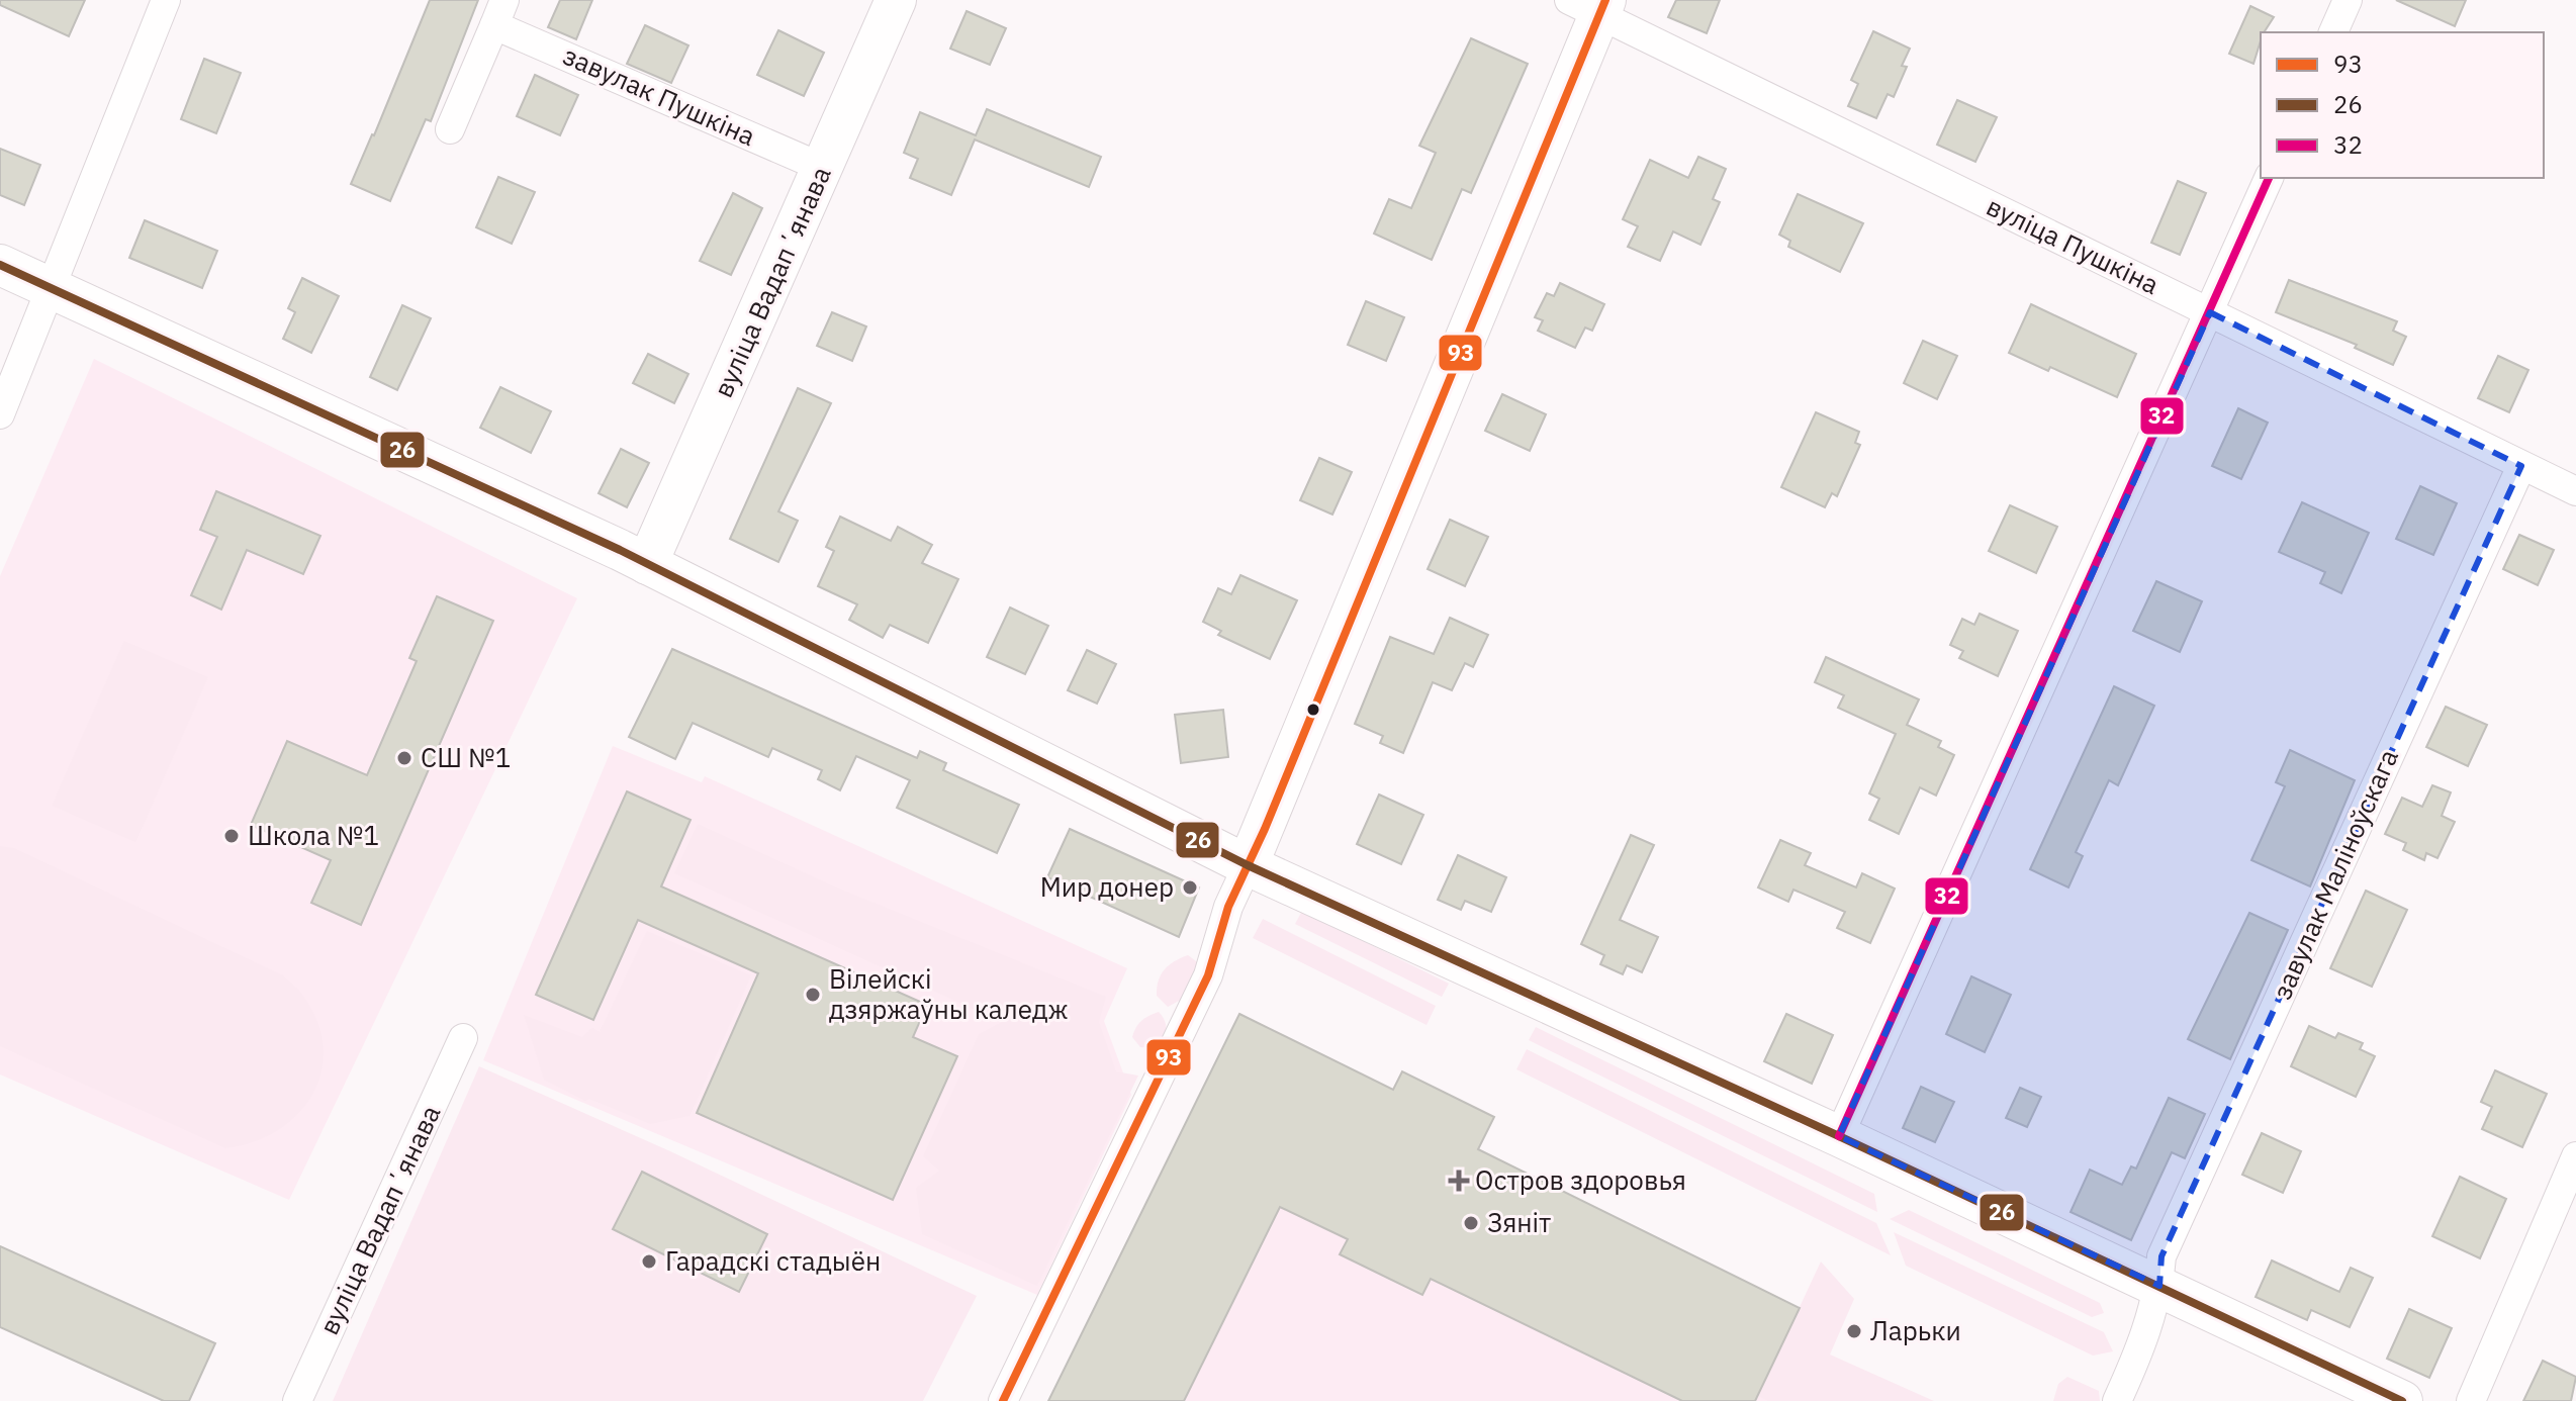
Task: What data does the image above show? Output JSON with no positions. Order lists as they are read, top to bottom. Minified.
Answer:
{"streets":{"main road":["вуліца Вадапʼянава"],"street":["завулак Пушкіна","вуліца Пушкіна","завулак Маліноўскага"]},"crossings":[["завулак Пушкіна","вуліца Вадапʼянава"],["вуліца Пушкіна","завулак Маліноўскага"]],"places":{"other":["СШ №1","Школа №1","Мир донер","Вілейскі дзяржаўны каледж","Зяніт","Гарадскі стадыён","Ларьки"],"health":["Остров здоровья"]},"lines":["transit line 93","transit line 32","transit line 26"],"legend":["93","26","32"]}
